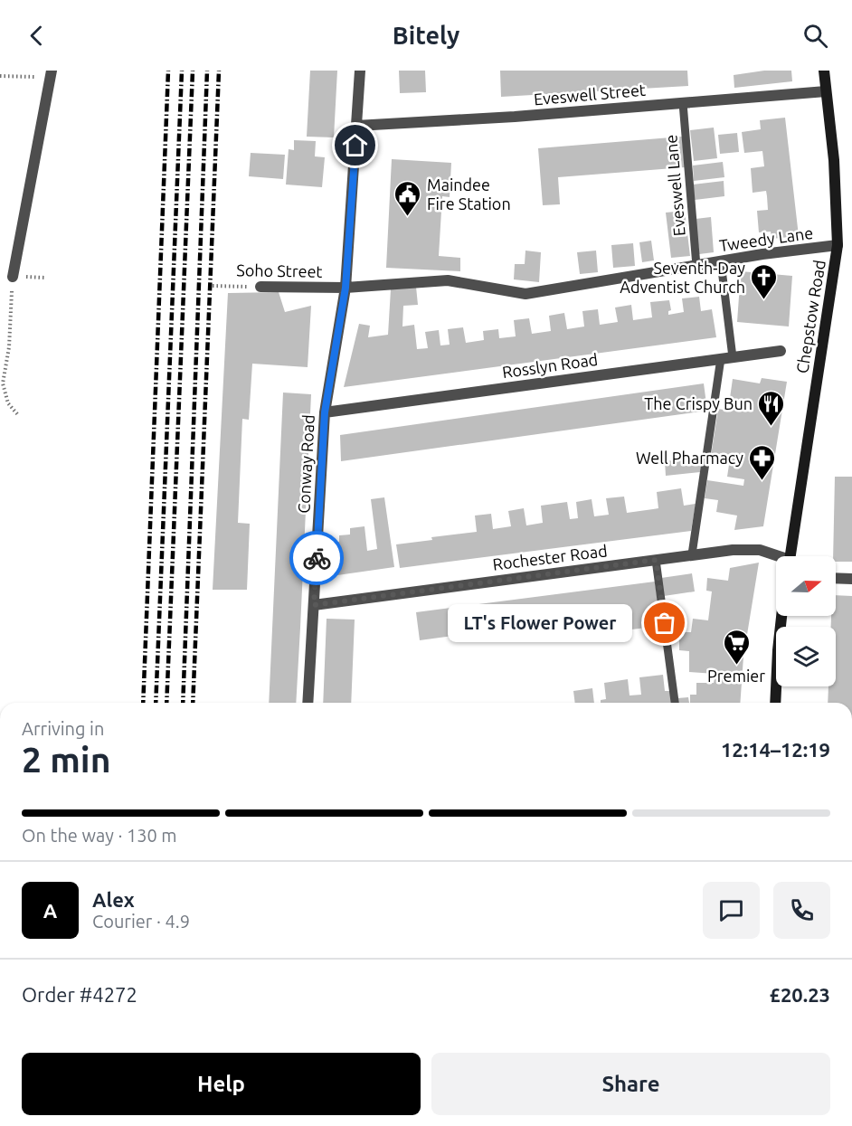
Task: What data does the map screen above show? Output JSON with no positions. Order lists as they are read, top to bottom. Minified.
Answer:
{"streets":{"main road":["Chepstow Road"],"street":["Eveswell Street","Tweedy Lane","Soho Street","Rosslyn Road","Conway Road","Rochester Road"],"lane":["Eveswell Lane"]},"crossings":[["Eveswell Street","Eveswell Lane"],["Eveswell Street","Chepstow Road"],["Eveswell Street","Conway Road"],["Eveswell Lane","Tweedy Lane"],["Tweedy Lane","Soho Street"],["Tweedy Lane","Chepstow Road"],["Tweedy Lane","Conway Road"],["Soho Street","Conway Road"],["Rosslyn Road","Conway Road"],["Conway Road","Rochester Road"]],"places":{"public building":["Maindee Fire Station"],"church":["Seventh-Day Adventist Church"],"restaurant":["The Crispy Bun"],"pharmacy":["Well Pharmacy"],"other":["LT's Flower Power"],"supermarket":["Premier"]},"north":"right","page":{"header":"Bitely","bubble":"LT's Flower Power","heading":["2 min","Arriving in","12:14–12:19"],"panel":["Alex","Courier · 4.9","Order #4272","£20.23"],"bar":"On the way · 130 m","round":"A","buttons":["Help","Share"]}}
